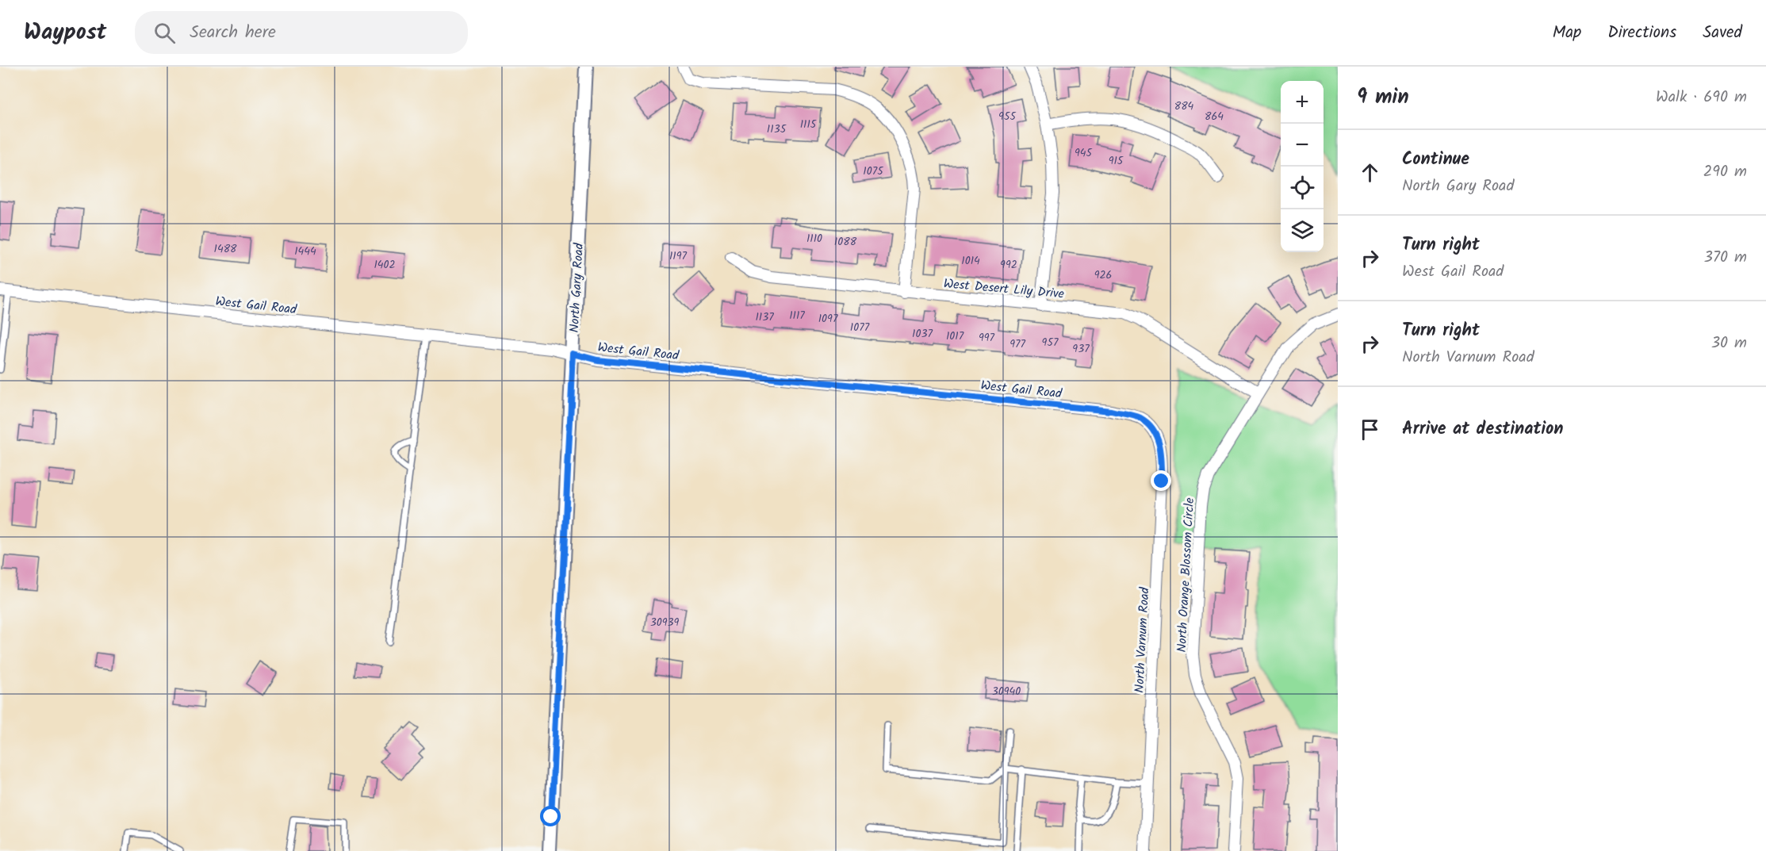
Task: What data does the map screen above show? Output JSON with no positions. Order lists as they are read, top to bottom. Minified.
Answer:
{"streets":{"street":["North Gary Road","West Desert Lily Drive","West Gail Road","North Orange Blossom Circle","North Varnum Road"]},"crossings":[["North Gary Road","West Gail Road"],["West Desert Lily Drive","North Orange Blossom Circle"],["West Gail Road","North Varnum Road"]],"house_numbers":["884","955","864","1115","1135","945","915","1075","1110","1088","1488","1444","1197","1014","1402","992","926","1117","1137","1097","1077","1037","1017","997","957","977","937","30939","30940"],"page":{"header":"Waypost","search":"Search here","nav":["Map","Directions","Saved"],"heading":["9 min","Walk · 690 m"],"map_buttons":["+","−"],"list":[["Continue","North Gary Road","290 m"],["Turn right","West Gail Road","370 m"],["Turn right","North Varnum Road","30 m"],"Arrive at destination"]}}
